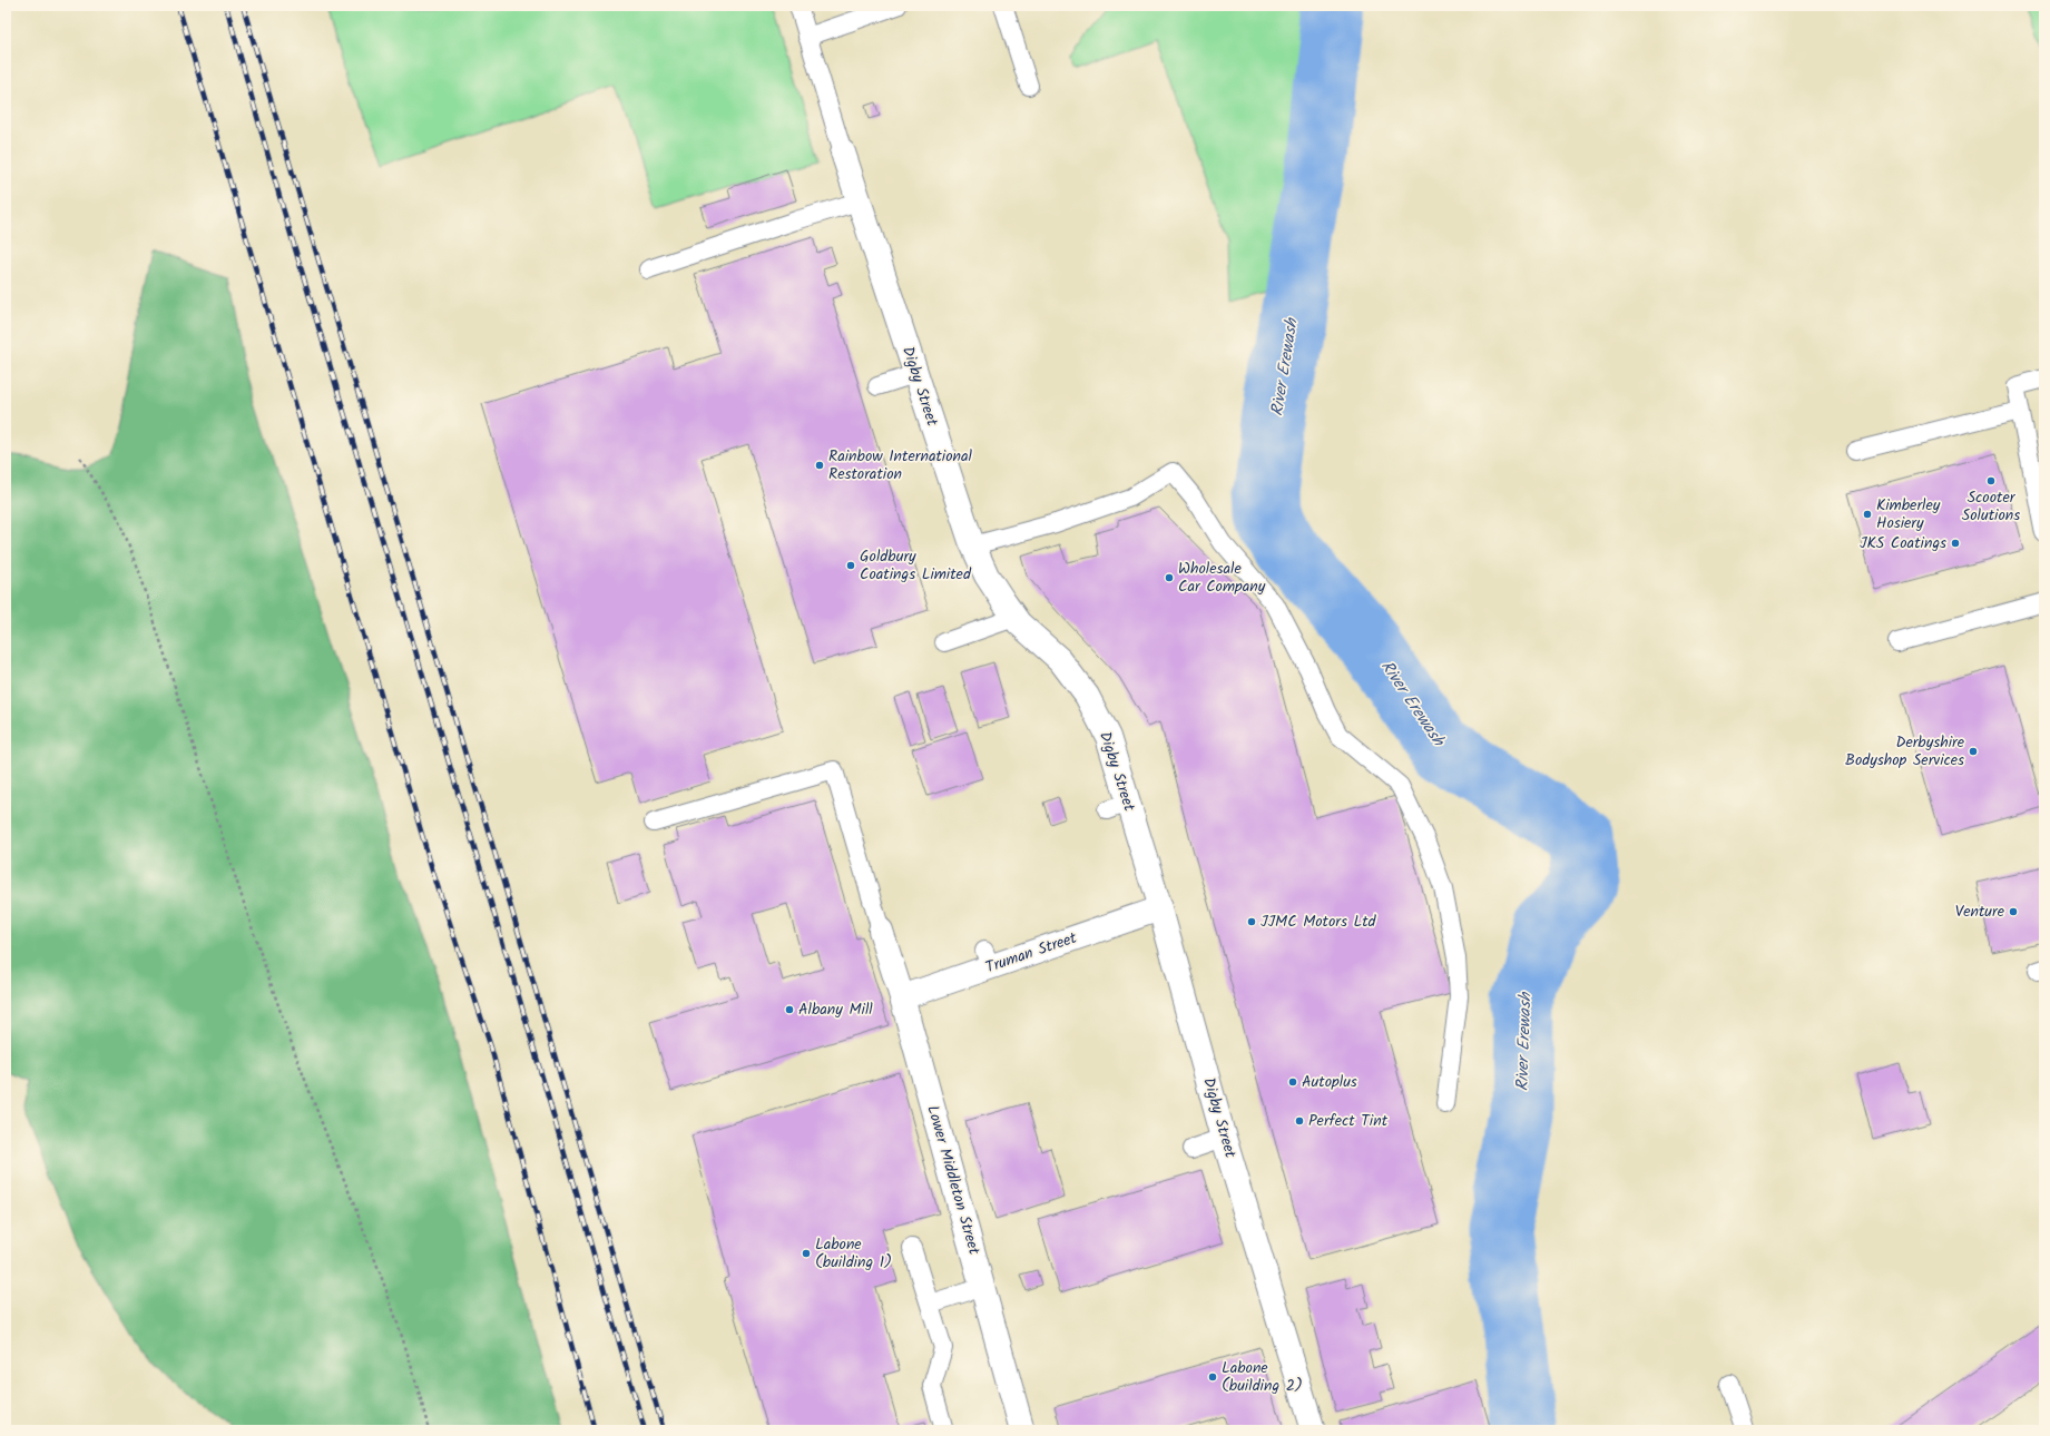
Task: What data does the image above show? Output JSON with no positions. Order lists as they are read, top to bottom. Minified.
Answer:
{"streets":{"street":["Digby Street","Truman Street","Lower Middleton Street"]},"crossings":[["Digby Street","Truman Street"],["Truman Street","Lower Middleton Street"]],"water":["River Erewash"],"places":["Rainbow International Restoration","Scooter Solutions","Kimberley Hosiery","JKS Coatings","Goldbury Coatings Limited","Wholesale Car Company","Derbyshire Bodyshop Services","Venture","JJMC Motors Ltd","Albany Mill","Autoplus","Perfect Tint","Labone (building 1)","Labone (building 2)"]}
